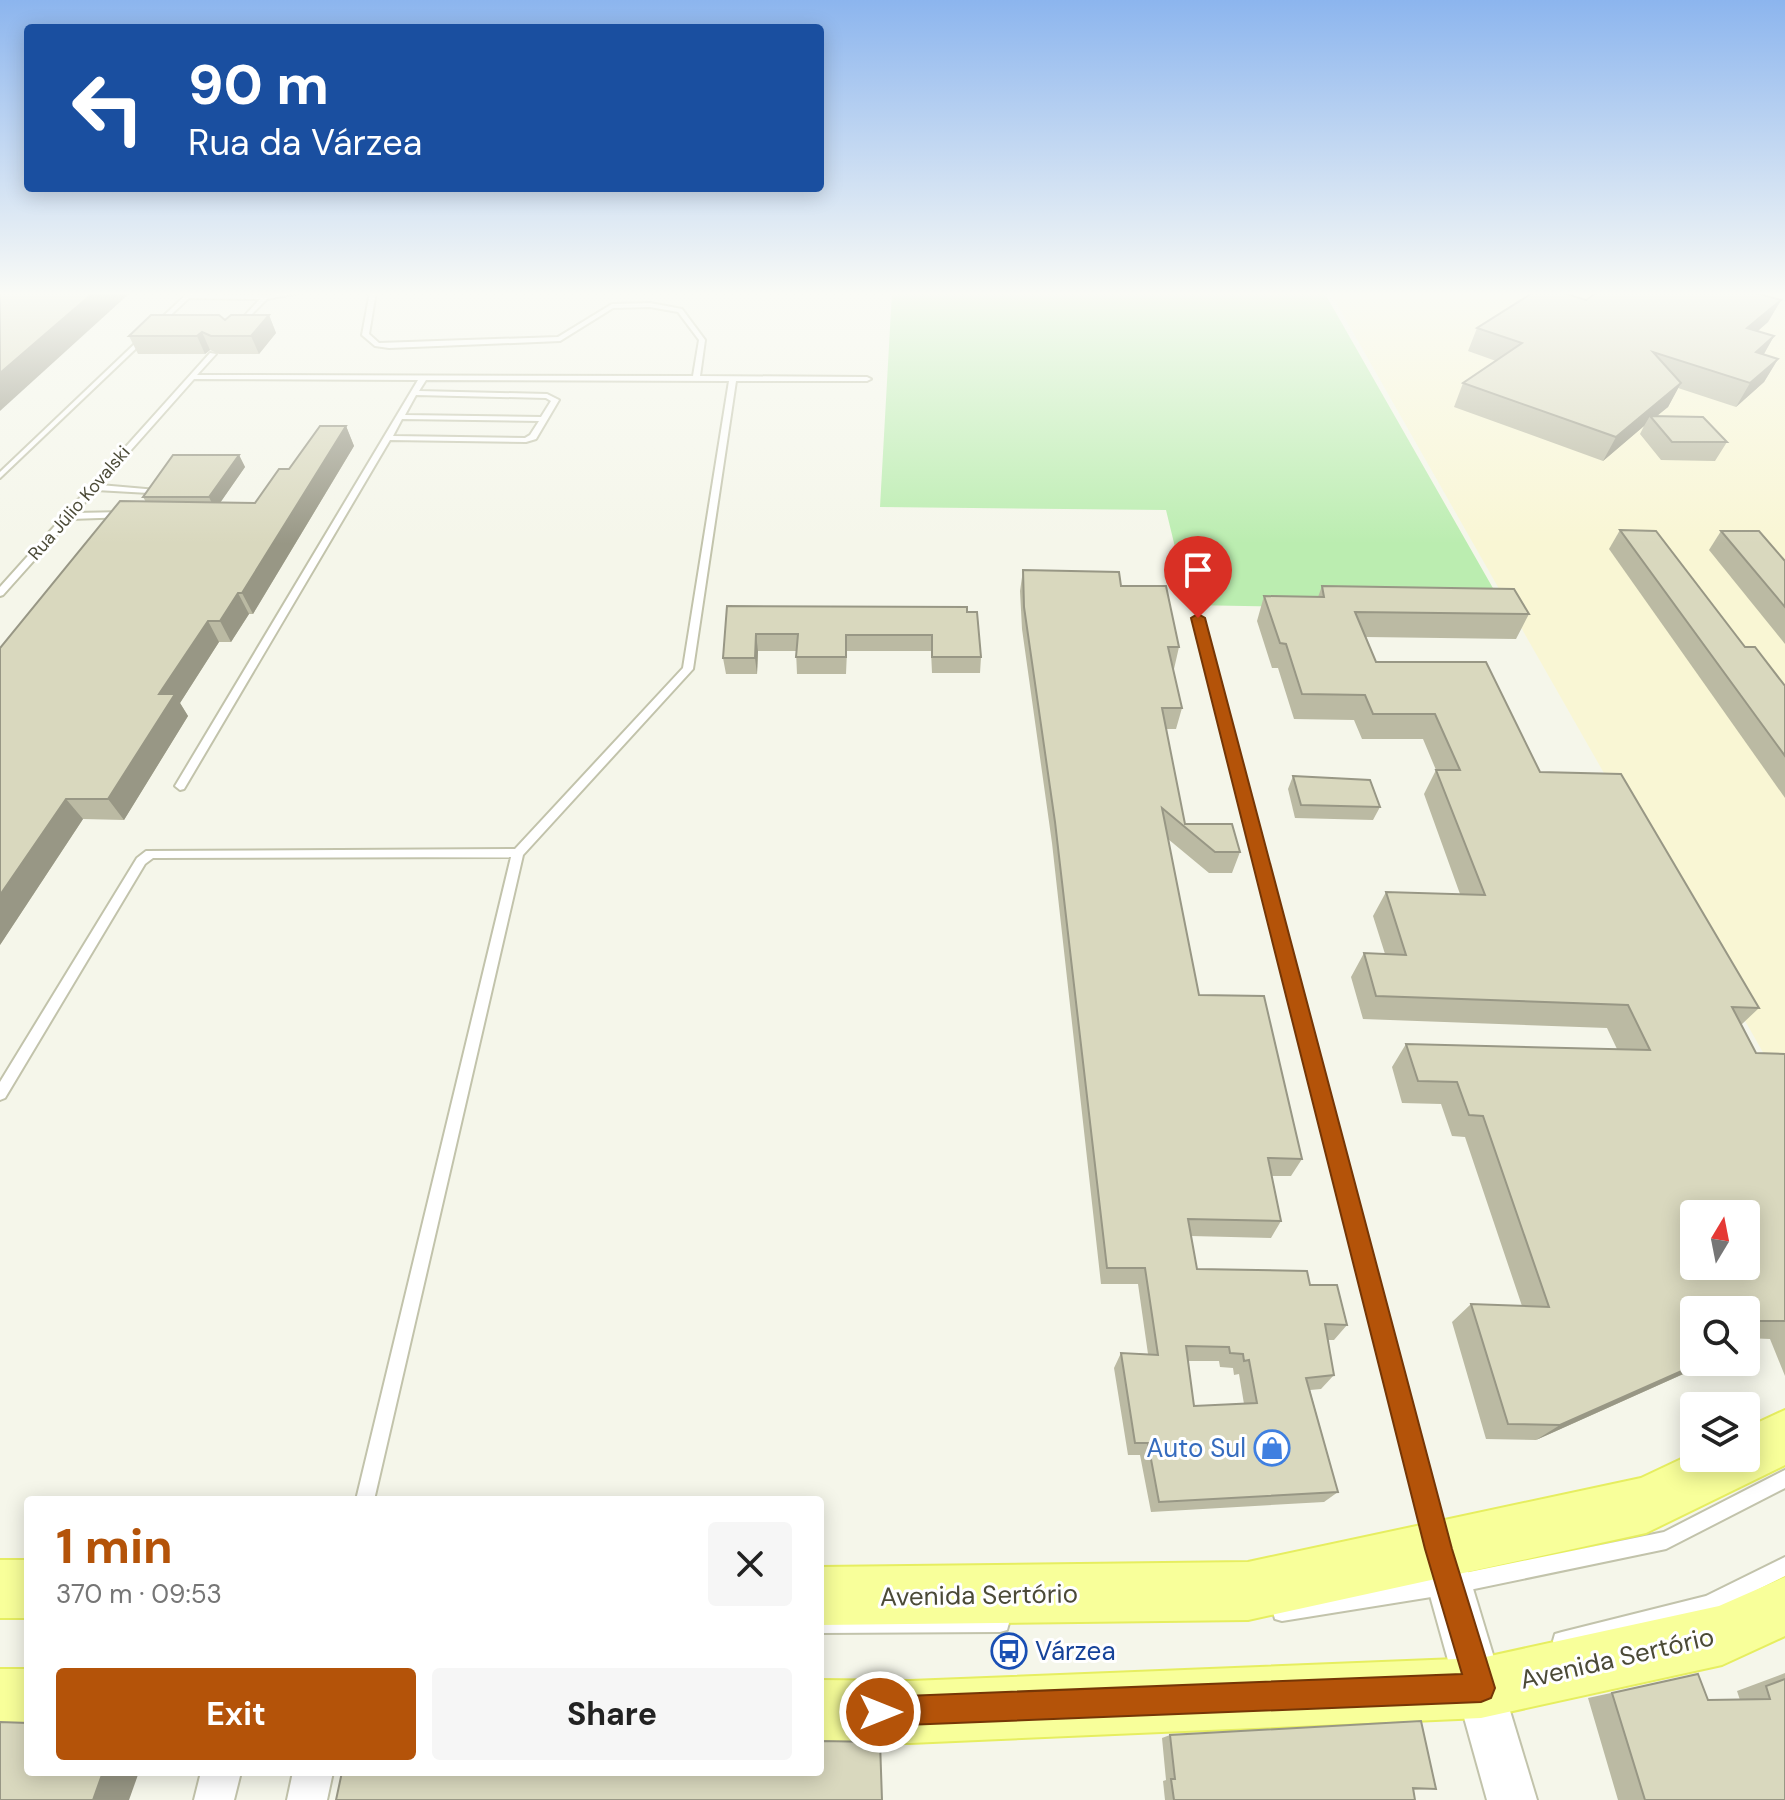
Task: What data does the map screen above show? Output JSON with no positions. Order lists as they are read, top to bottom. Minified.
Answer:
{"streets":{"main road":["Avenida Sertório"],"lane":["Rua Júlio Kovalski"]},"places":{"shop":["Auto Sul"],"bus stop":["Várzea"]},"north":"top","page":{"turn":["90 m","Rua da Várzea"],"heading":["1 min","370 m · 09:53"],"buttons":["Exit","Share"]}}
